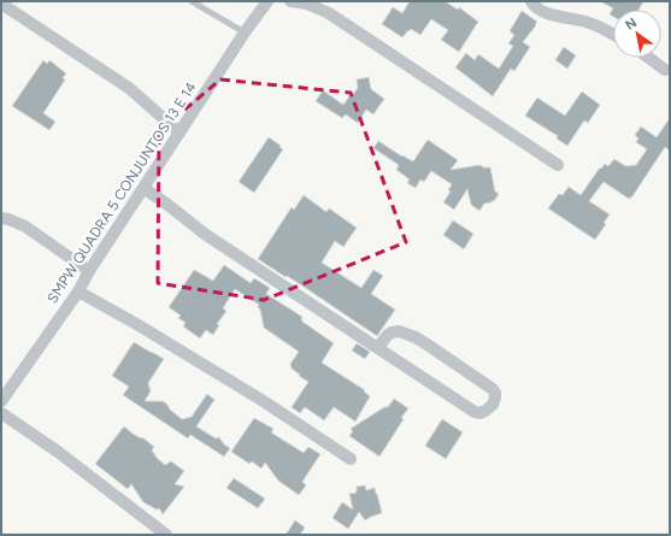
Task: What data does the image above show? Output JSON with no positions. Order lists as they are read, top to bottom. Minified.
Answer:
{"streets":{"street":["SMPW QUADRA 5 CONJUNTOS 13 E 14"]},"north":"top left"}
